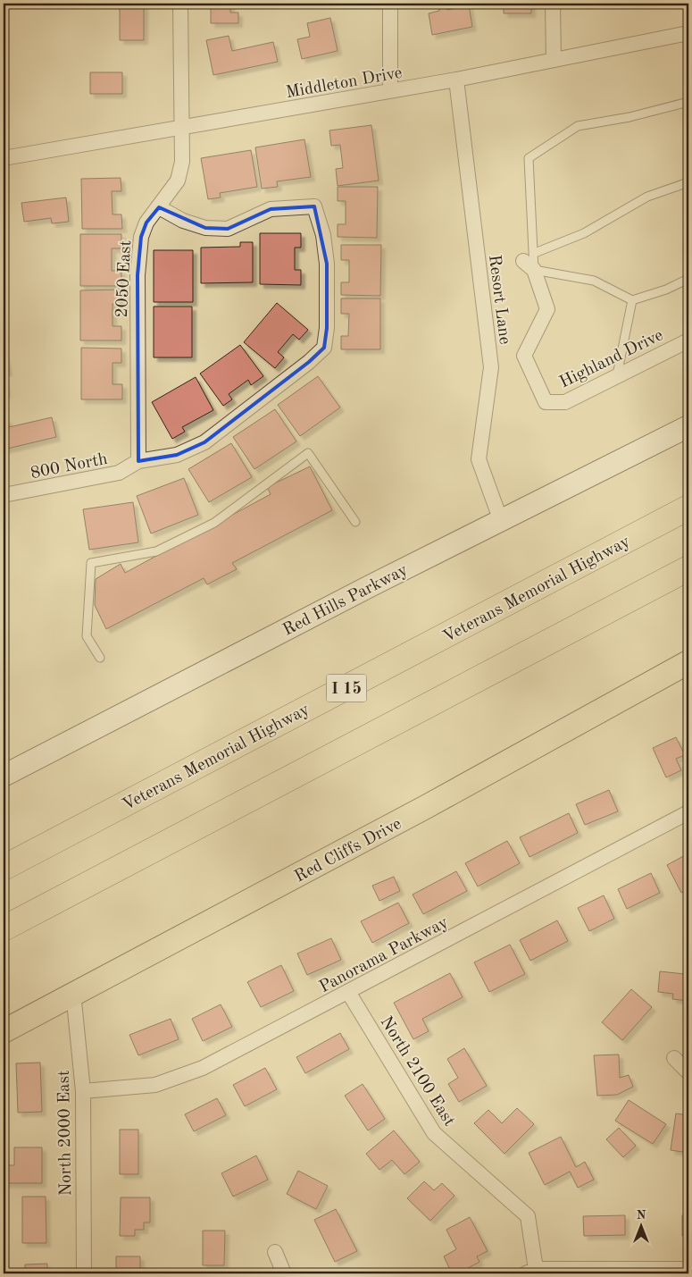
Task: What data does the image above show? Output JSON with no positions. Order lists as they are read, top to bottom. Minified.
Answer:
{"streets":{"highway":["Veterans Memorial Highway","I 15"],"main road":["Red Hills Parkway","Red Cliffs Drive"],"street":["Middleton Drive","2050 East","Resort Lane","Highland Drive","800 North","Panorama Parkway","North 2100 East","North 2000 East"]},"crossings":[["Middleton Drive","2050 East"],["Middleton Drive","Resort Lane"],["2050 East","800 North"],["Resort Lane","Red Hills Parkway"],["Red Cliffs Drive","North 2000 East"],["Panorama Parkway","North 2100 East"],["Panorama Parkway","North 2000 East"]],"north":"top"}
